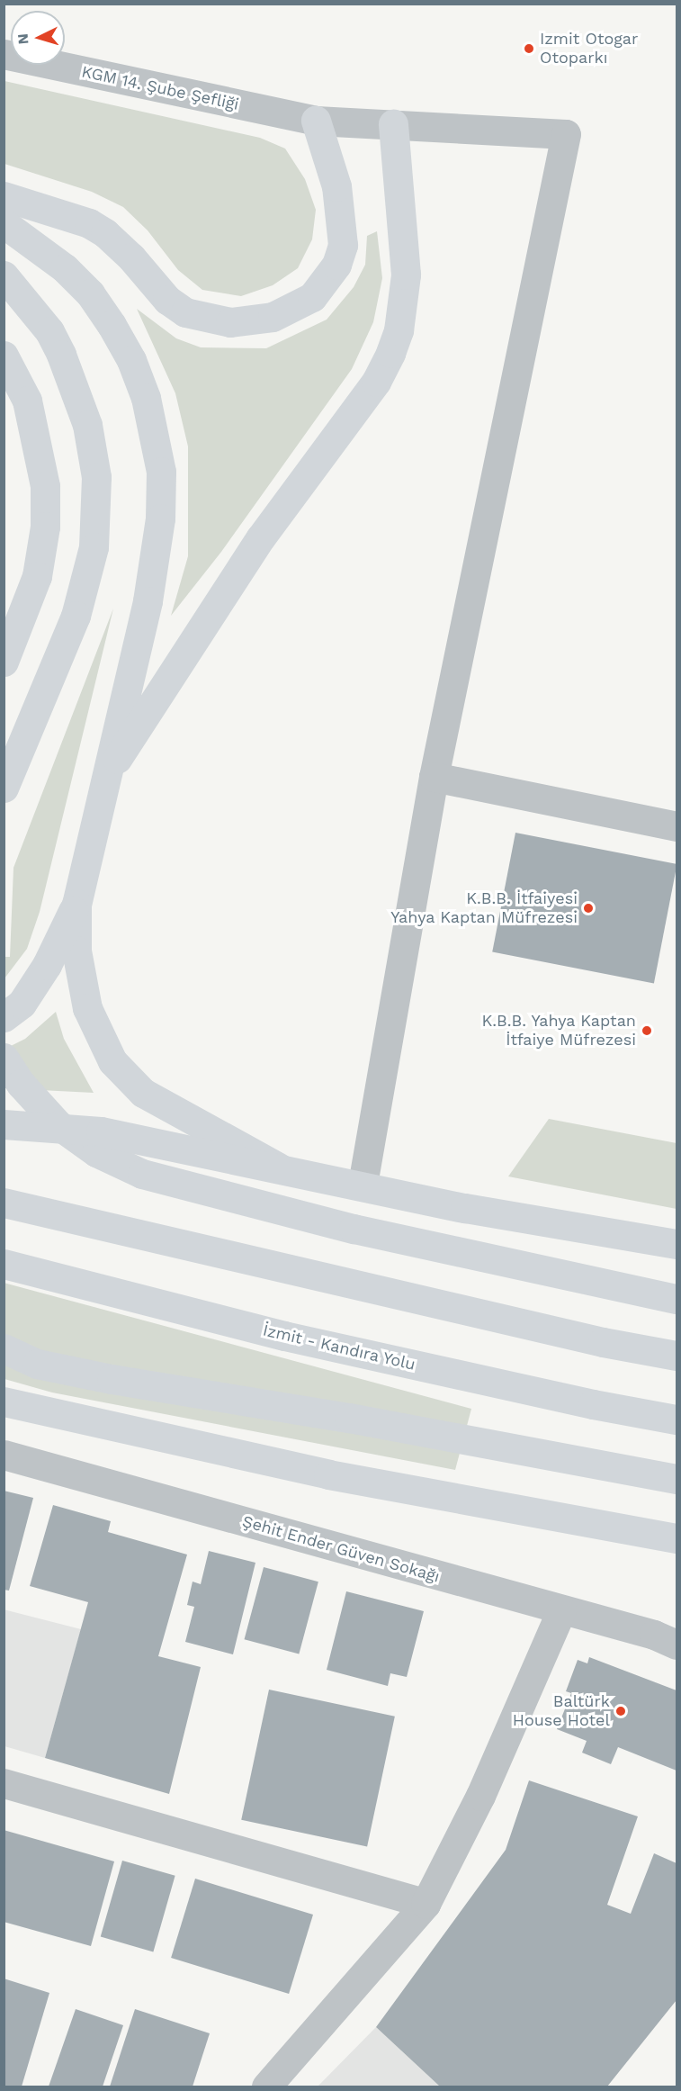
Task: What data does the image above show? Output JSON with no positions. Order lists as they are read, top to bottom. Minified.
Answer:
{"streets":{"highway":["İzmit - Kandıra Yolu"],"street":["KGM 14. Şube Şefliği","Şehit Ender Güven Sokağı"]},"places":["Izmit Otogar Otoparkı","K.B.B. İtfaiyesi Yahya Kaptan Müfrezesi","K.B.B. Yahya Kaptan İtfaiye Müfrezesi","Baltürk House Hotel"],"north":"left"}
